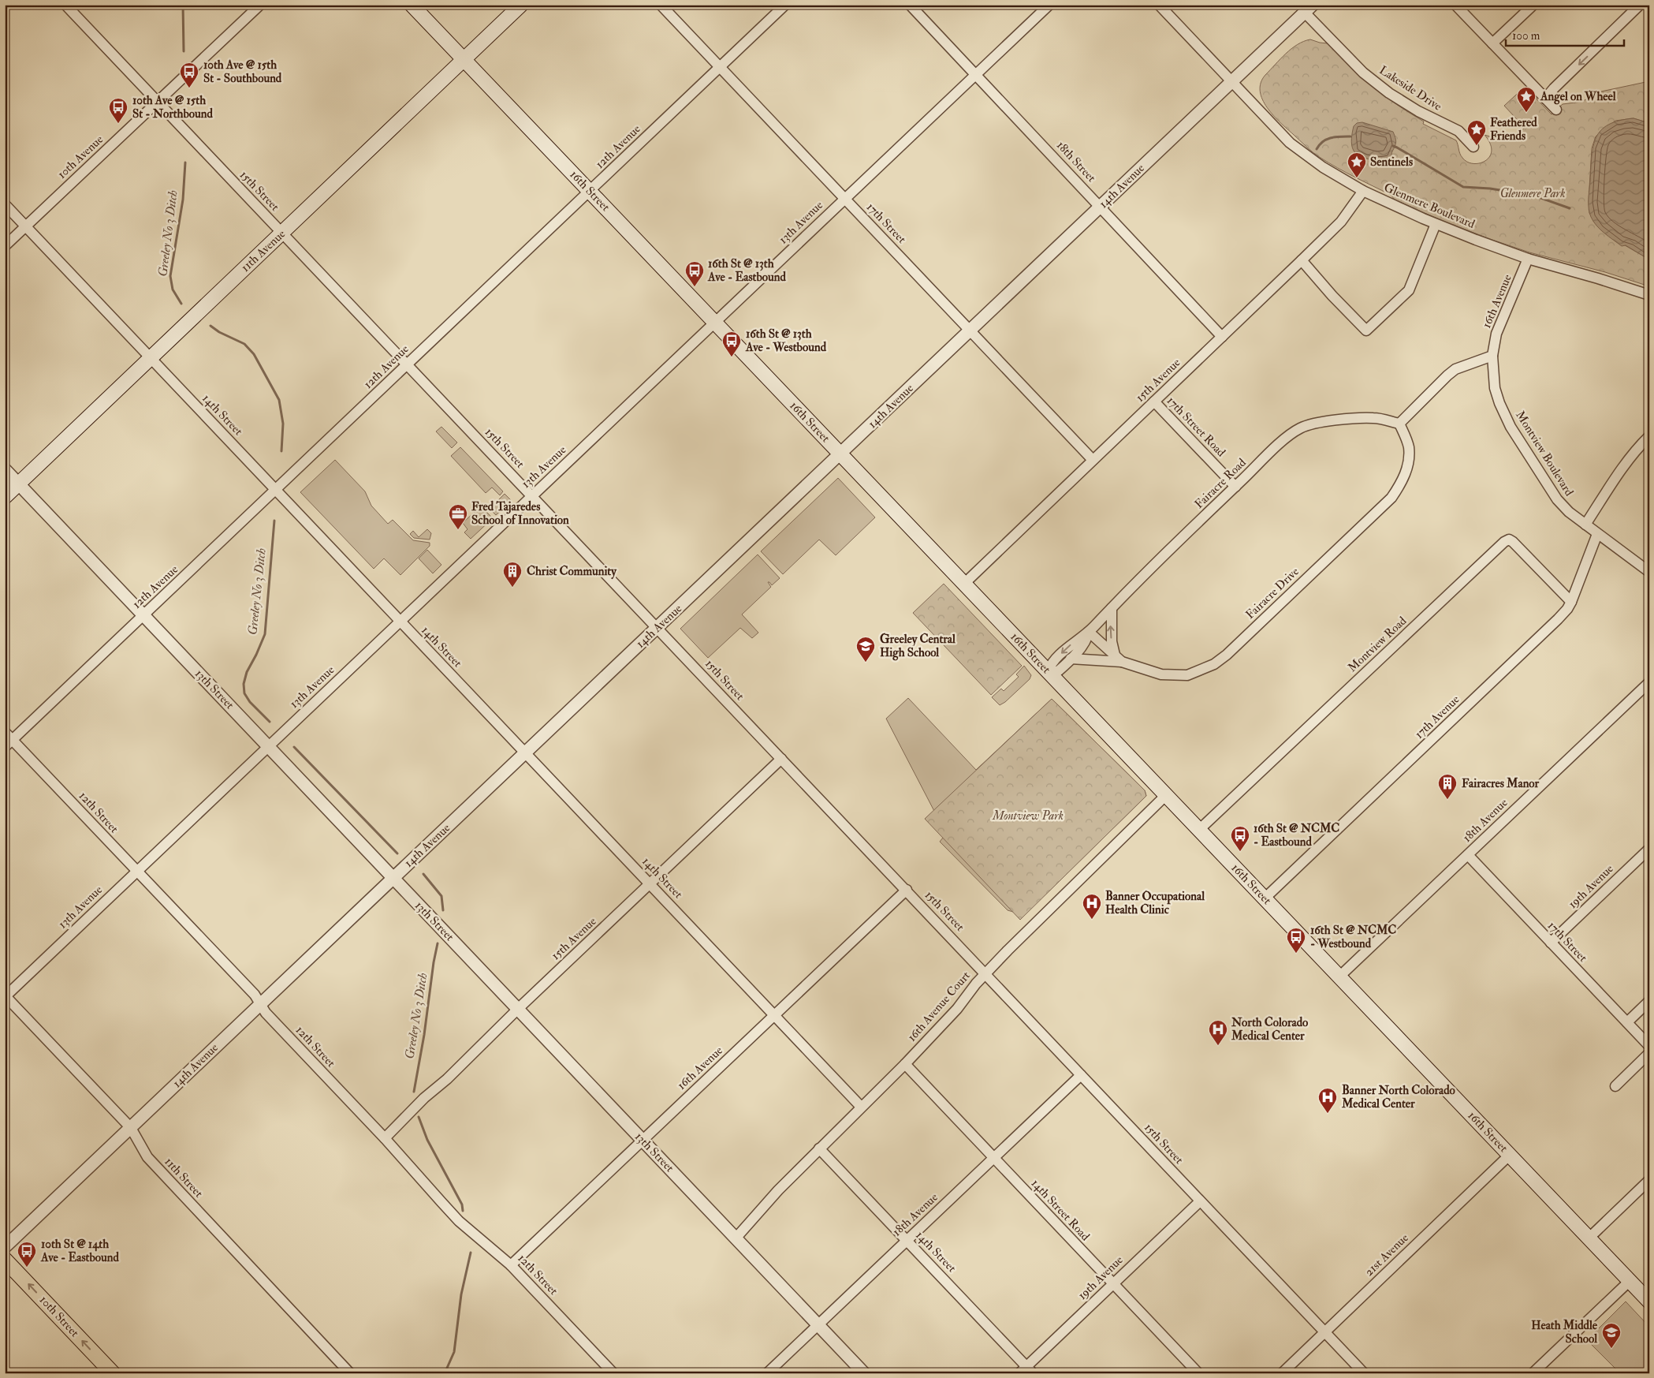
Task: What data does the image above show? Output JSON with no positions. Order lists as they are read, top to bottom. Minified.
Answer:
{"streets":{"main road":["16th Street","11th Avenue","10th Street"],"street":["Lakeside Drive","12th Avenue","10th Avenue","18th Street","14th Avenue","15th Street","Glenmere Boulevard","13th Avenue","17th Street","16th Avenue","15th Avenue","14th Street","17th Street Road","Montview Boulevard","Fairacre Road","Fairacre Drive","Montview Road","13th Street","17th Avenue","12th Street","18th Avenue","19th Avenue","16th Avenue Court","11th Street","14th Street Road","21st Avenue"]},"crossings":[["Lakeside Drive","14th Avenue"],["12th Avenue","15th Street"],["12th Avenue","16th Street"],["12th Avenue","17th Street"],["12th Avenue","14th Street"],["12th Avenue","13th Street"],["12th Avenue","12th Street"],["10th Avenue","15th Street"],["10th Avenue","14th Street"],["18th Street","14th Avenue"],["18th Street","13th Avenue"],["18th Street","15th Avenue"],["14th Avenue","15th Street"],["14th Avenue","16th Street"],["14th Avenue","Glenmere Boulevard"],["14th Avenue","17th Street"],["14th Avenue","14th Street"],["14th Avenue","13th Street"],["14th Avenue","12th Street"],["14th Avenue","11th Street"],["15th Street","13th Avenue"],["15th Street","11th Avenue"],["15th Street","16th Avenue"],["15th Street","15th Avenue"],["15th Street","18th Avenue"],["15th Street","19th Avenue"],["15th Street","16th Avenue Court"],["15th Street","21st Avenue"],["16th Street","13th Avenue"],["16th Street","11th Avenue"],["16th Street","15th Avenue"],["16th Street","Fairacre Road"],["16th Street","Montview Road"],["16th Street","17th Avenue"],["16th Street","18th Avenue"],["16th Street","16th Avenue Court"],["16th Street","21st Avenue"],["Glenmere Boulevard","16th Avenue"],["Glenmere Boulevard","15th Avenue"],["13th Avenue","17th Street"],["13th Avenue","14th Street"],["13th Avenue","13th Street"],["13th Avenue","12th Street"],["13th Avenue","11th Street"],["17th Street","15th Avenue"],["17th Street","18th Avenue"],["17th Street","19th Avenue"],["11th Avenue","14th Street"],["11th Avenue","13th Street"],["16th Avenue","14th Street"],["16th Avenue","Montview Boulevard"],["16th Avenue","13th Street"],["16th Avenue","12th Street"],["15th Avenue","14th Street"],["15th Avenue","17th Street Road"],["15th Avenue","13th Street"],["15th Avenue","12th Street"],["14th Street","18th Avenue"],["14th Street","19th Avenue"],["14th Street","16th Avenue Court"],["17th Street Road","Fairacre Road"],["Montview Boulevard","17th Avenue"],["Fairacre Road","Fairacre Drive"],["Montview Road","17th Avenue"],["13th Street","18th Avenue"],["13th Street","16th Avenue Court"],["18th Avenue","14th Street Road"],["19th Avenue","14th Street Road"],["16th Avenue Court","14th Street Road"]],"one_way":["10th Street"],"water":["Greeley No 3 Ditch"],"parks":["Glenmere Park","Montview Park"],"places":{"bus stop":["10th Ave @ 15th St - Southbound","10th Ave @ 15th St - Northbound","16th St @ 13th Ave - Eastbound","16th St @ 13th Ave - Westbound","16th St @ NCMC - Eastbound","16th St @ NCMC - Westbound","10th St @ 14th Ave - Eastbound"],"place":["Angel on Wheel","Feathered Friends","Sentinels"],"office":["Fred Tajaredes School of Innovation"],"building":["Christ Community","Fairacres Manor"],"school or university":["Greeley Central High School","Heath Middle School"],"hospital":["Banner Occupational Health Clinic","North Colorado Medical Center","Banner North Colorado Medical Center"]},"scale_bar":"100 m"}
